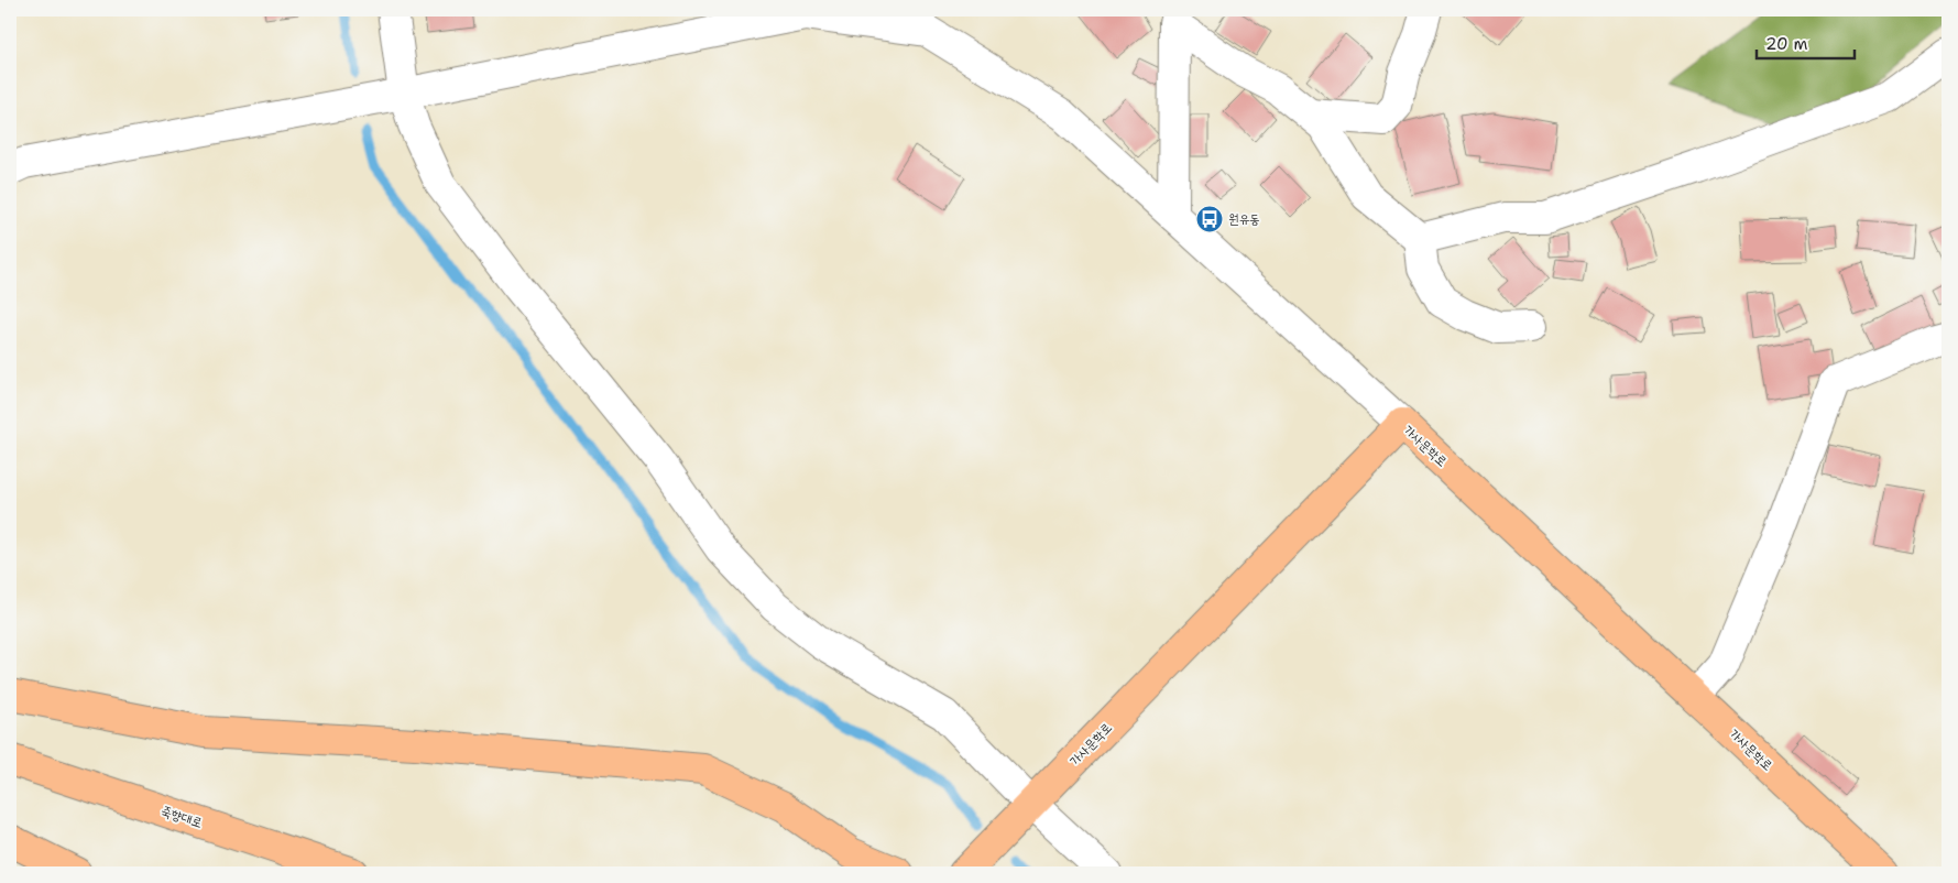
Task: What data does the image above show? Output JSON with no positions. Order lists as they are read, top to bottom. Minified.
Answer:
{"streets":{"main road":["가사문학로","죽향대로"]},"places":{"bus stop":["원유동"]},"scale_bar":"20 m"}
